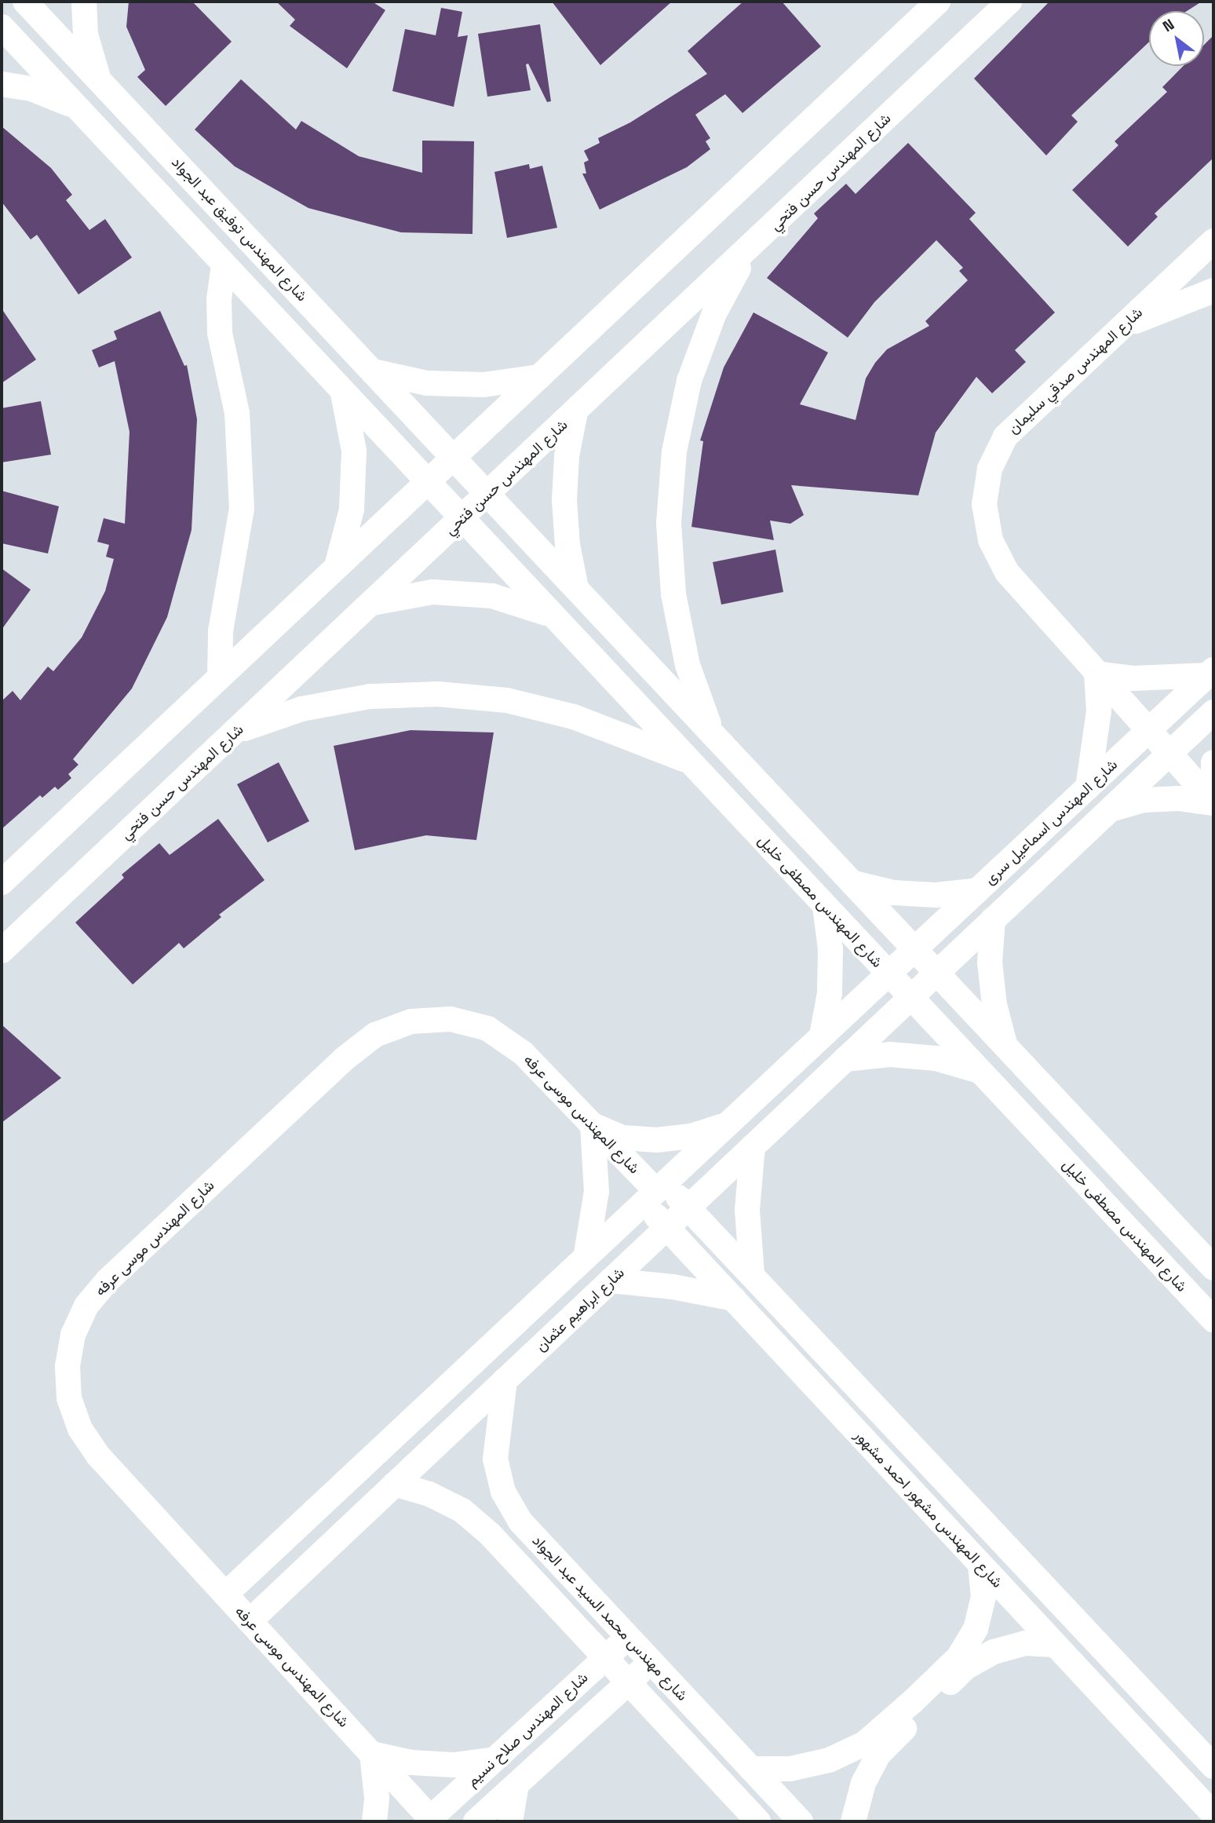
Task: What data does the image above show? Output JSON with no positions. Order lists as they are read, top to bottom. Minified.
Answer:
{"streets":{"street":["شارع المهندس حسن فتحي","شارع المهندس توفيق عبد الجواد","شارع المهندس صدقي سليمان","شارع المهندس اسماعيل سرى","شارع المهندس مصطفى خليل","شارع المهندس موسى عرفه","شارع ابراهيم عثمان","شارع المهندس مشهور احمد مشهور","شارع مهندس محمد السيد عبد الجواد","شارع المهندس صلاح نسيم"]},"crossings":[["شارع المهندس حسن فتحي","شارع المهندس مصطفى خليل"],["شارع المهندس صدقي سليمان","شارع المهندس اسماعيل سرى"],["شارع المهندس اسماعيل سرى","شارع المهندس مصطفى خليل"],["شارع المهندس اسماعيل سرى","شارع ابراهيم عثمان"],["شارع المهندس مصطفى خليل","شارع ابراهيم عثمان"],["شارع المهندس موسى عرفه","شارع ابراهيم عثمان"],["شارع المهندس موسى عرفه","شارع المهندس مشهور احمد مشهور"],["شارع المهندس موسى عرفه","شارع المهندس صلاح نسيم"],["شارع ابراهيم عثمان","شارع المهندس مشهور احمد مشهور"],["شارع ابراهيم عثمان","شارع مهندس محمد السيد عبد الجواد"],["شارع مهندس محمد السيد عبد الجواد","شارع المهندس صلاح نسيم"]],"north":"top left"}
